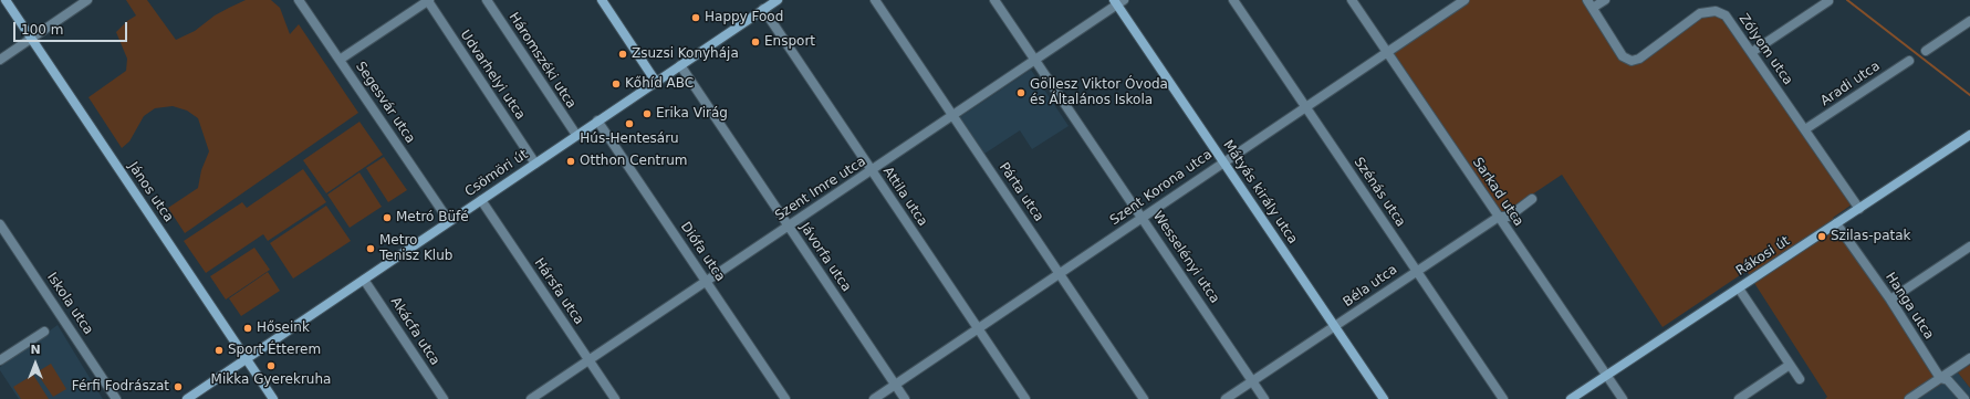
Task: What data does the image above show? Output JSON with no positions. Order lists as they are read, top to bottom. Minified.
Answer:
{"streets":{"main road":["Csömöri út","János utca","Mátyás király utca","Rákosi út"],"street":["Zólyom utca","Háromszéki utca","Udvarhelyi utca","Aradi utca","Segesvár utca","Szent Korona utca","Szent Imre utca","Párta utca","Szénás utca","Sarkad utca","Attila utca","Diófa utca","Jávorfa utca","Wesselényi utca","Béla utca","Hársfa utca","Iskola utca","Hanga utca","Akácfa utca"]},"crossings":[["Zólyom utca","Aradi utca"],["Zólyom utca","Rákosi út"],["Háromszéki utca","Csömöri út"],["Udvarhelyi utca","Csömöri út"],["Segesvár utca","Csömöri út"],["Csömöri út","János utca"],["Csömöri út","Attila utca"],["Csömöri út","Diófa utca"],["Csömöri út","Jávorfa utca"],["Csömöri út","Hársfa utca"],["Csömöri út","Akácfa utca"],["Szent Korona utca","Párta utca"],["Szent Korona utca","Mátyás király utca"],["Szent Korona utca","Szénás utca"],["Szent Korona utca","Sarkad utca"],["Szent Korona utca","Attila utca"],["Szent Korona utca","Jávorfa utca"],["Szent Korona utca","Wesselényi utca"],["Szent Imre utca","Párta utca"],["Szent Imre utca","Mátyás király utca"],["Szent Imre utca","Attila utca"],["Szent Imre utca","Diófa utca"],["Szent Imre utca","Jávorfa utca"],["Szent Imre utca","Wesselényi utca"],["Szent Imre utca","Hársfa utca"],["Mátyás király utca","Béla utca"],["Szénás utca","Béla utca"],["Sarkad utca","Rákosi út"],["Sarkad utca","Béla utca"],["Rákosi út","Hanga utca"],["Wesselényi utca","Béla utca"]],"places":["Happy Food","Ensport","Zsuzsi Konyhája","Kőhíd ABC","Göllesz Viktor Óvoda és Általános Iskola","Erika Virág","Hús-Hentesáru","Otthon Centrum","Metró Büfé","Szilas-patak","Metro Tenisz Klub","Hőseink","Sport Étterem","Mikka Gyerekruha","Férfi Fodrászat"],"scale_bar":"100 m","north":"top"}
